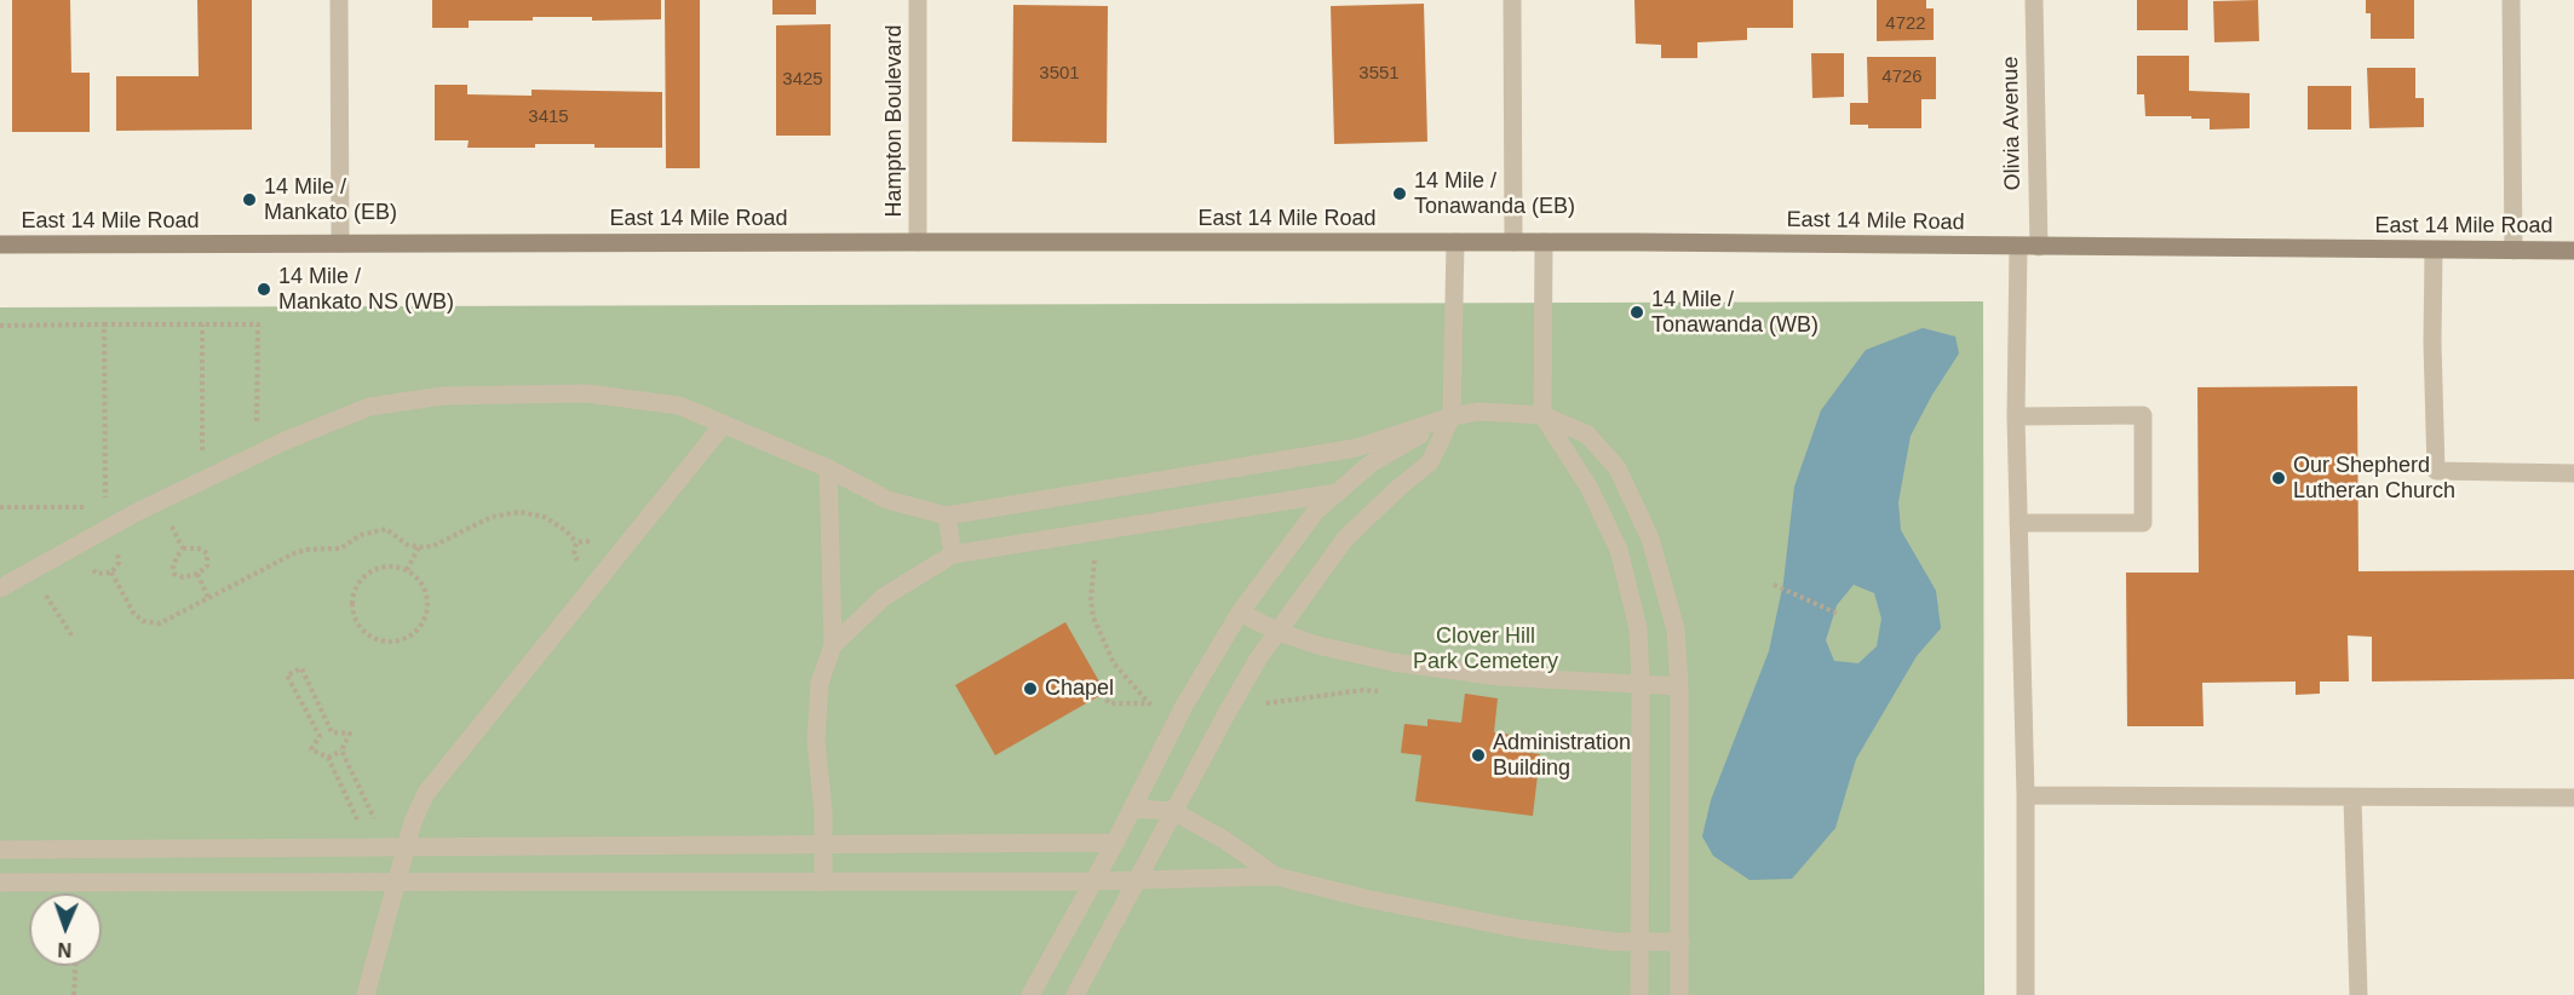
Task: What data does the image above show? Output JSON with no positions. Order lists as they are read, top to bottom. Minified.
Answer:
{"streets":{"main road":["East 14 Mile Road"],"street":["Hampton Boulevard","Olivia Avenue"]},"crossings":[["Hampton Boulevard","East 14 Mile Road"],["Olivia Avenue","East 14 Mile Road"]],"parks":["Clover Hill Park Cemetery"],"places":["14 Mile / Tonawanda (EB)","14 Mile / Mankato (EB)","14 Mile / Mankato NS (WB)","14 Mile / Tonawanda (WB)","Our Shepherd Lutheran Church","Chapel","Administration Building"],"house_numbers":["4722","3501","3551","4726","3425","3415"],"north":"bottom"}
